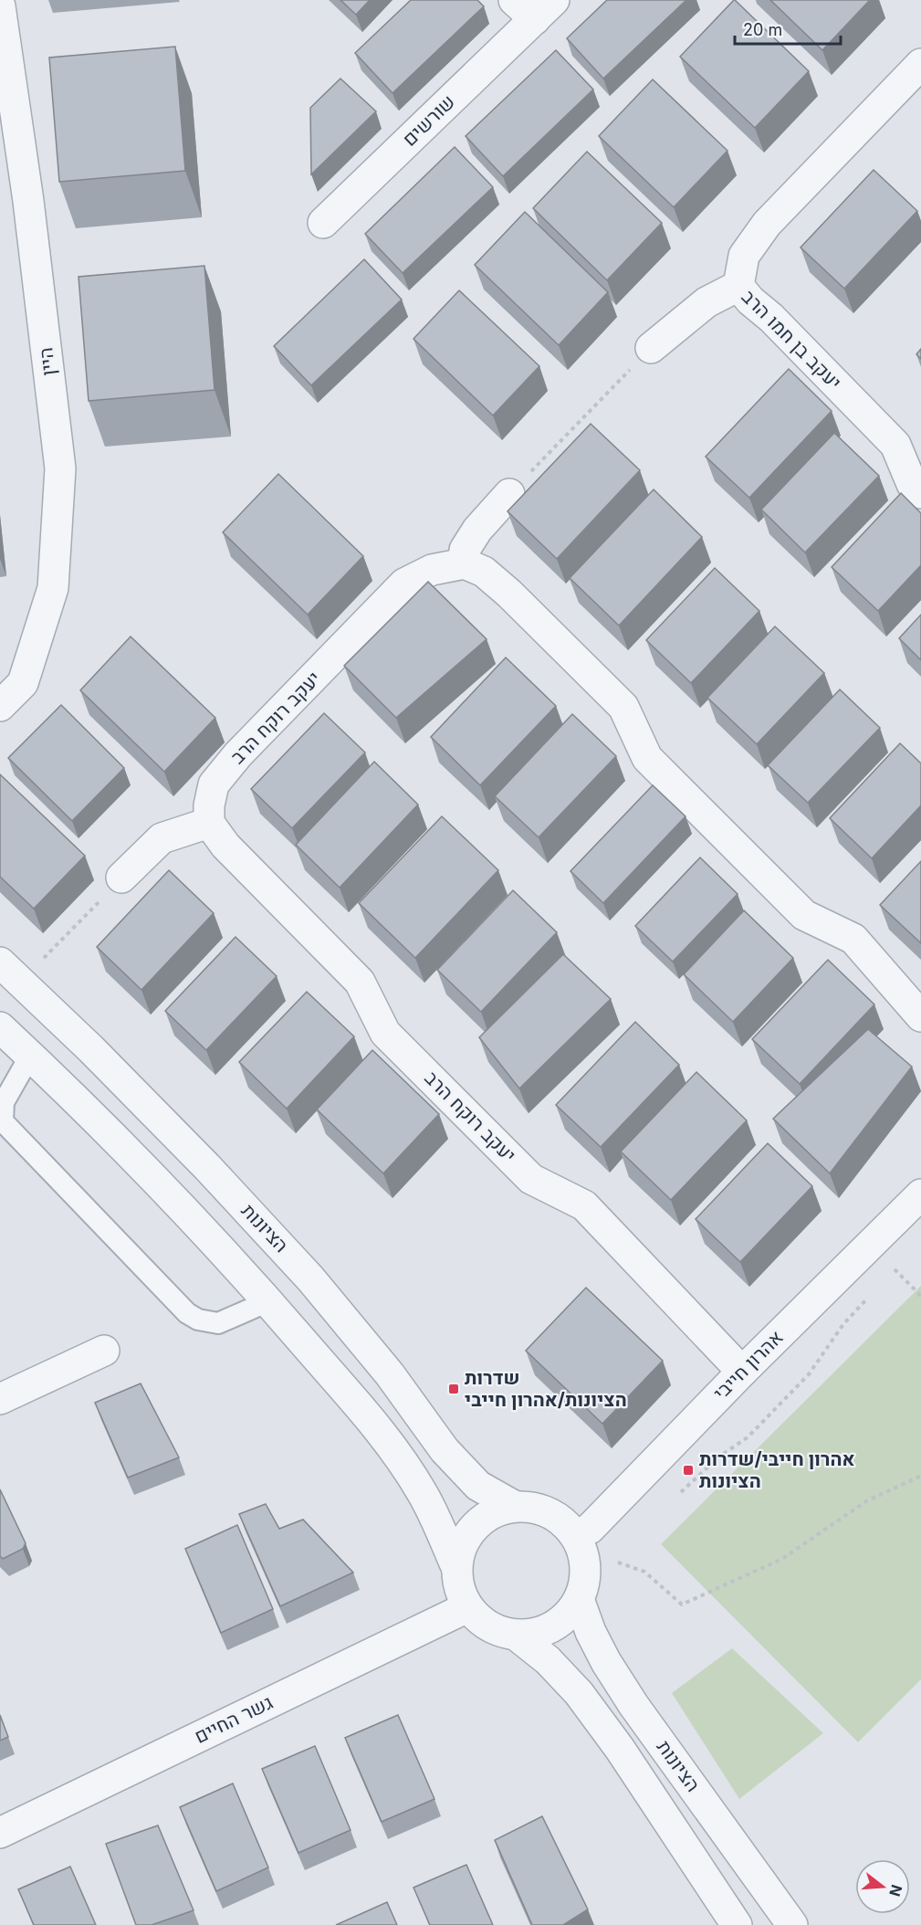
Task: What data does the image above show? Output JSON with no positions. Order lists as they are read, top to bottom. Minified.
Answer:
{"streets":{"street":["שורשים","יעקב בן חמו הרב","היין","יעקב רוקח הרב","הציונות","אהרון חייבי","גשר החיים"]},"crossings":[["יעקב רוקח הרב","אהרון חייבי"],["הציונות","אהרון חייבי"],["הציונות","גשר החיים"],["אהרון חייבי","גשר החיים"]],"places":{"transit":["שדרות הציונות/אהרון חייבי","אהרון חייבי/שדרות הציונות"]},"scale_bar":"20 m","north":"right"}
